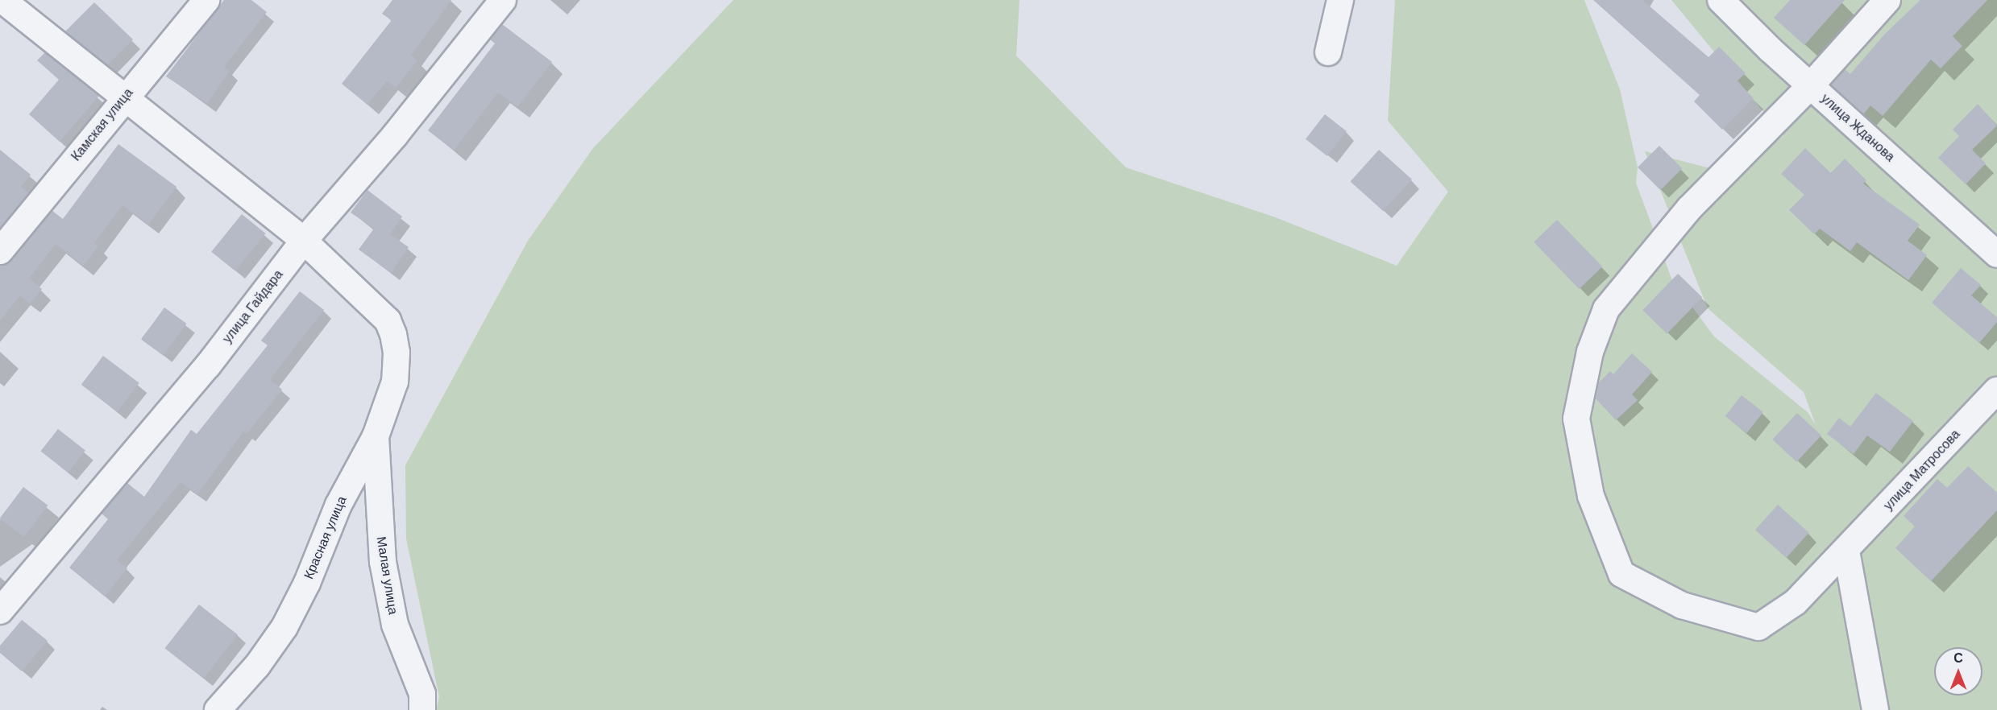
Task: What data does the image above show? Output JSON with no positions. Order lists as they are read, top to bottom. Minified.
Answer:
{"streets":{"street":["Камская улица","улица Жданова","улица Гайдара","улица Матросова","Красная улица","Малая улица"]},"crossings":[["улица Жданова","улица Матросова"],["улица Гайдара","Красная улица"],["Красная улица","Малая улица"]],"north":"top"}
